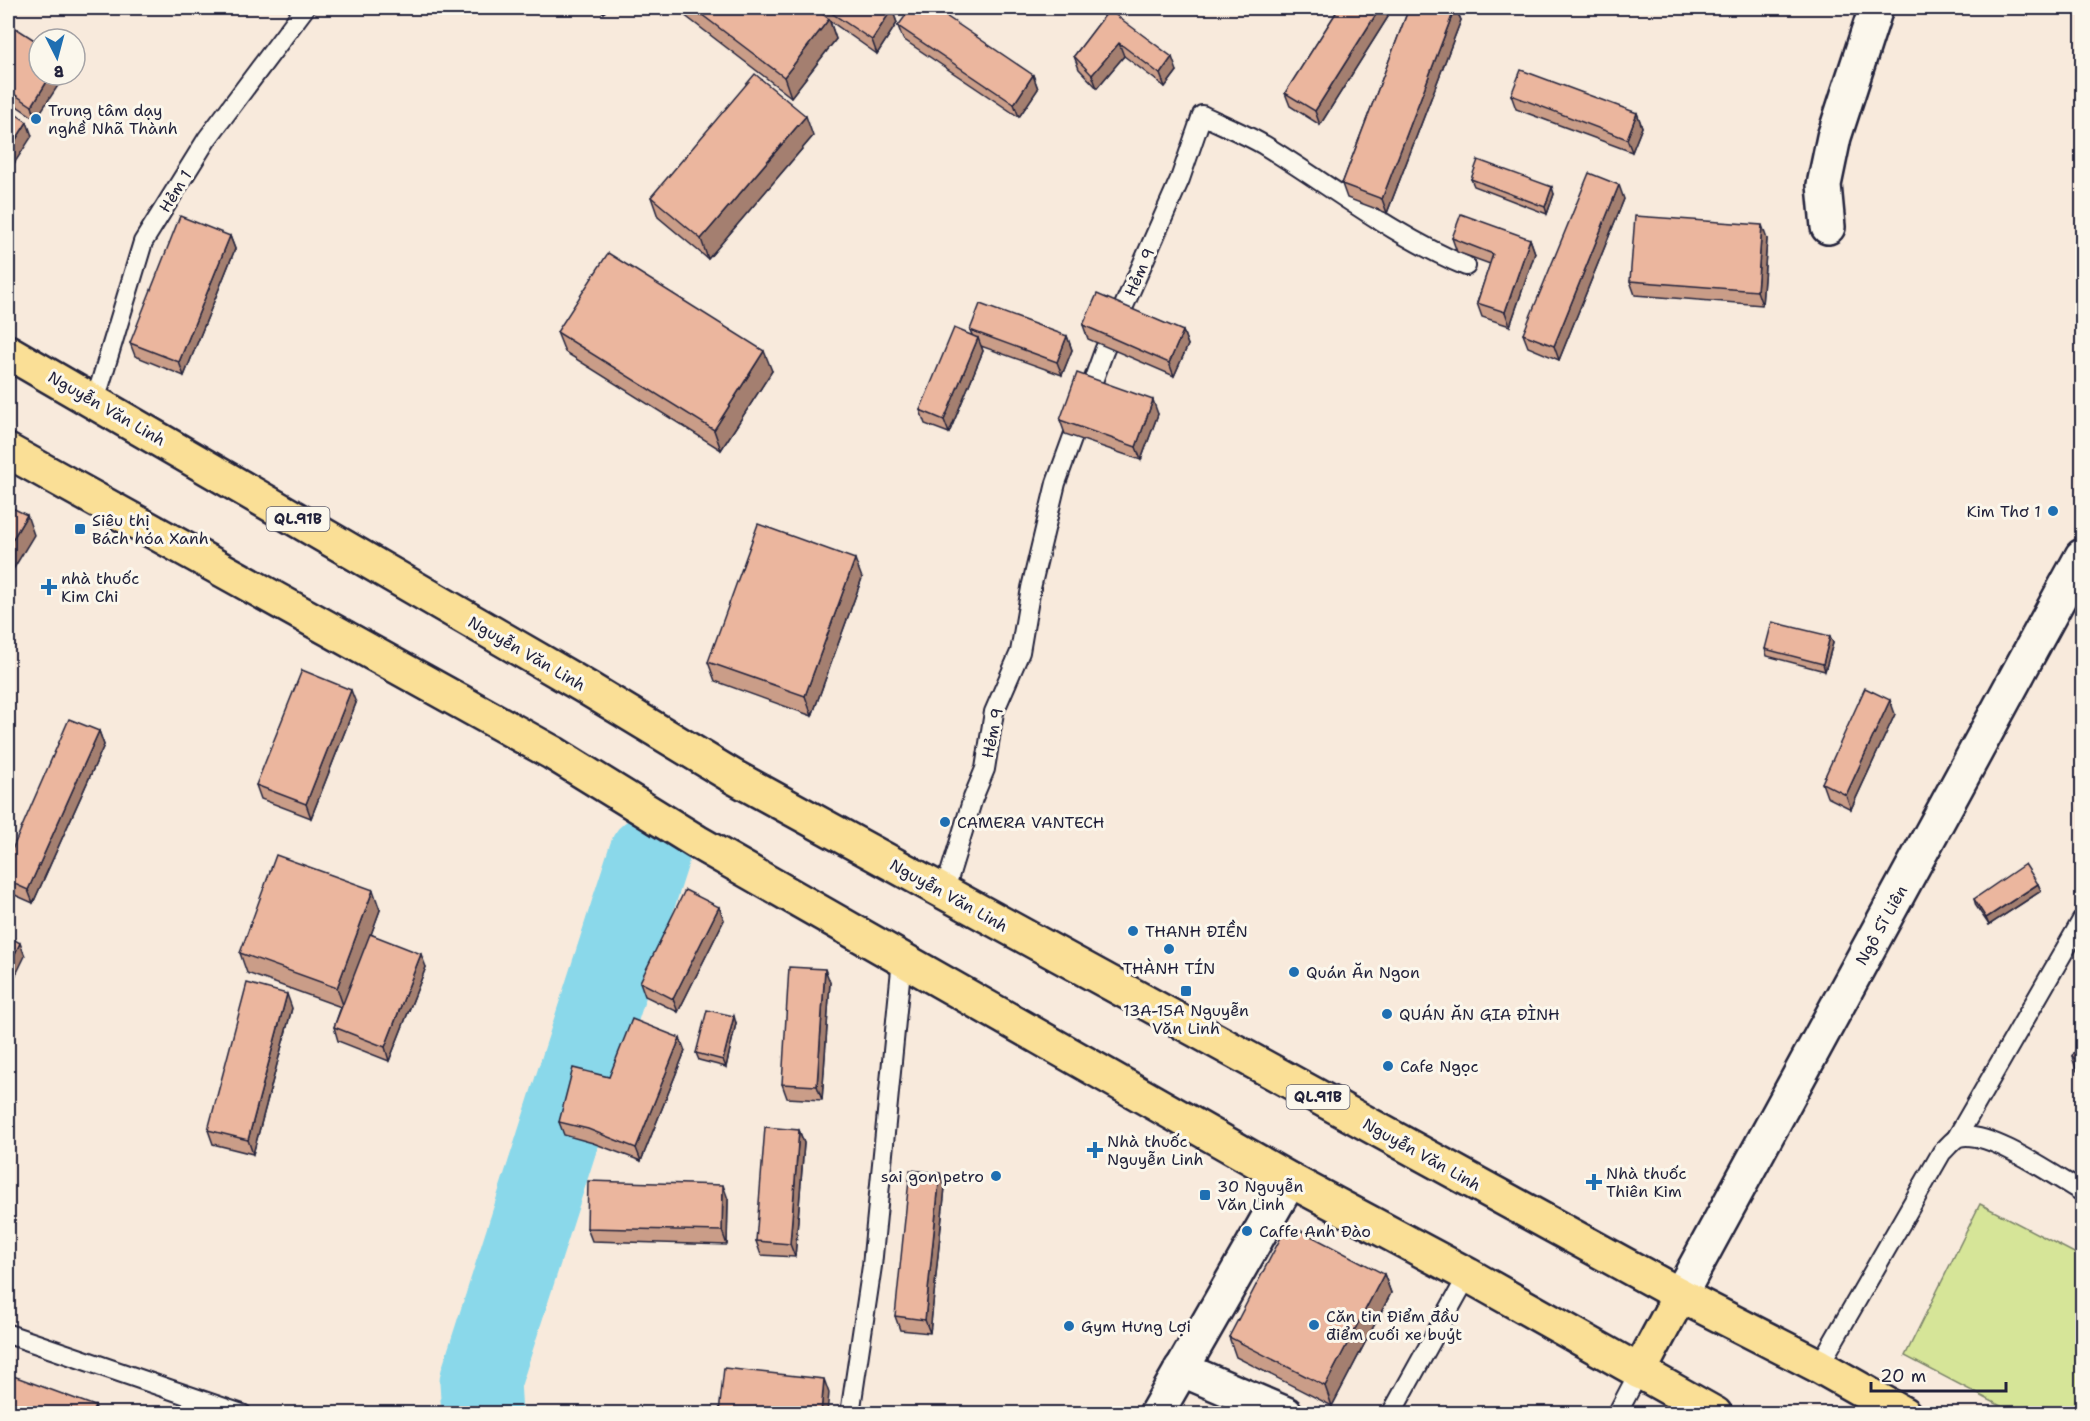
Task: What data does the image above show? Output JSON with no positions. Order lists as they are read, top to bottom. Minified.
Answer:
{"streets":{"highway":["Nguyễn Văn Linh","QL.91B"],"street":["Ngô Sĩ Liên"],"lane":["Hẻm 1","Hẻm 9"]},"crossings":[["Hẻm 1","Nguyễn Văn Linh"],["Hẻm 9","Nguyễn Văn Linh"],["Nguyễn Văn Linh","Ngô Sĩ Liên"]],"places":{"other":["Trung tâm dạy nghề Nhã Thành","Kim Thơ 1","CAMERA VANTECH","THANH ĐIỀN","THÀNH TÍN","Quán Ăn Ngon","QUÁN ĂN GIA ĐÌNH","Cafe Ngọc","sai gon petro","Caffe Anh Đào","Căn tin Điểm đầu điểm cuối xe buýt","Gym Hưng Lợi"],"transit":["Siêu thị Bách hóa Xanh","13A-15A Nguyễn Văn Linh","30 Nguyễn Văn Linh"],"health":["nhà thuốc Kim Chi","Nhà thuốc Nguyễn Linh","Nhà thuốc Thiên Kim"]},"scale_bar":"20 m","north":"bottom"}
